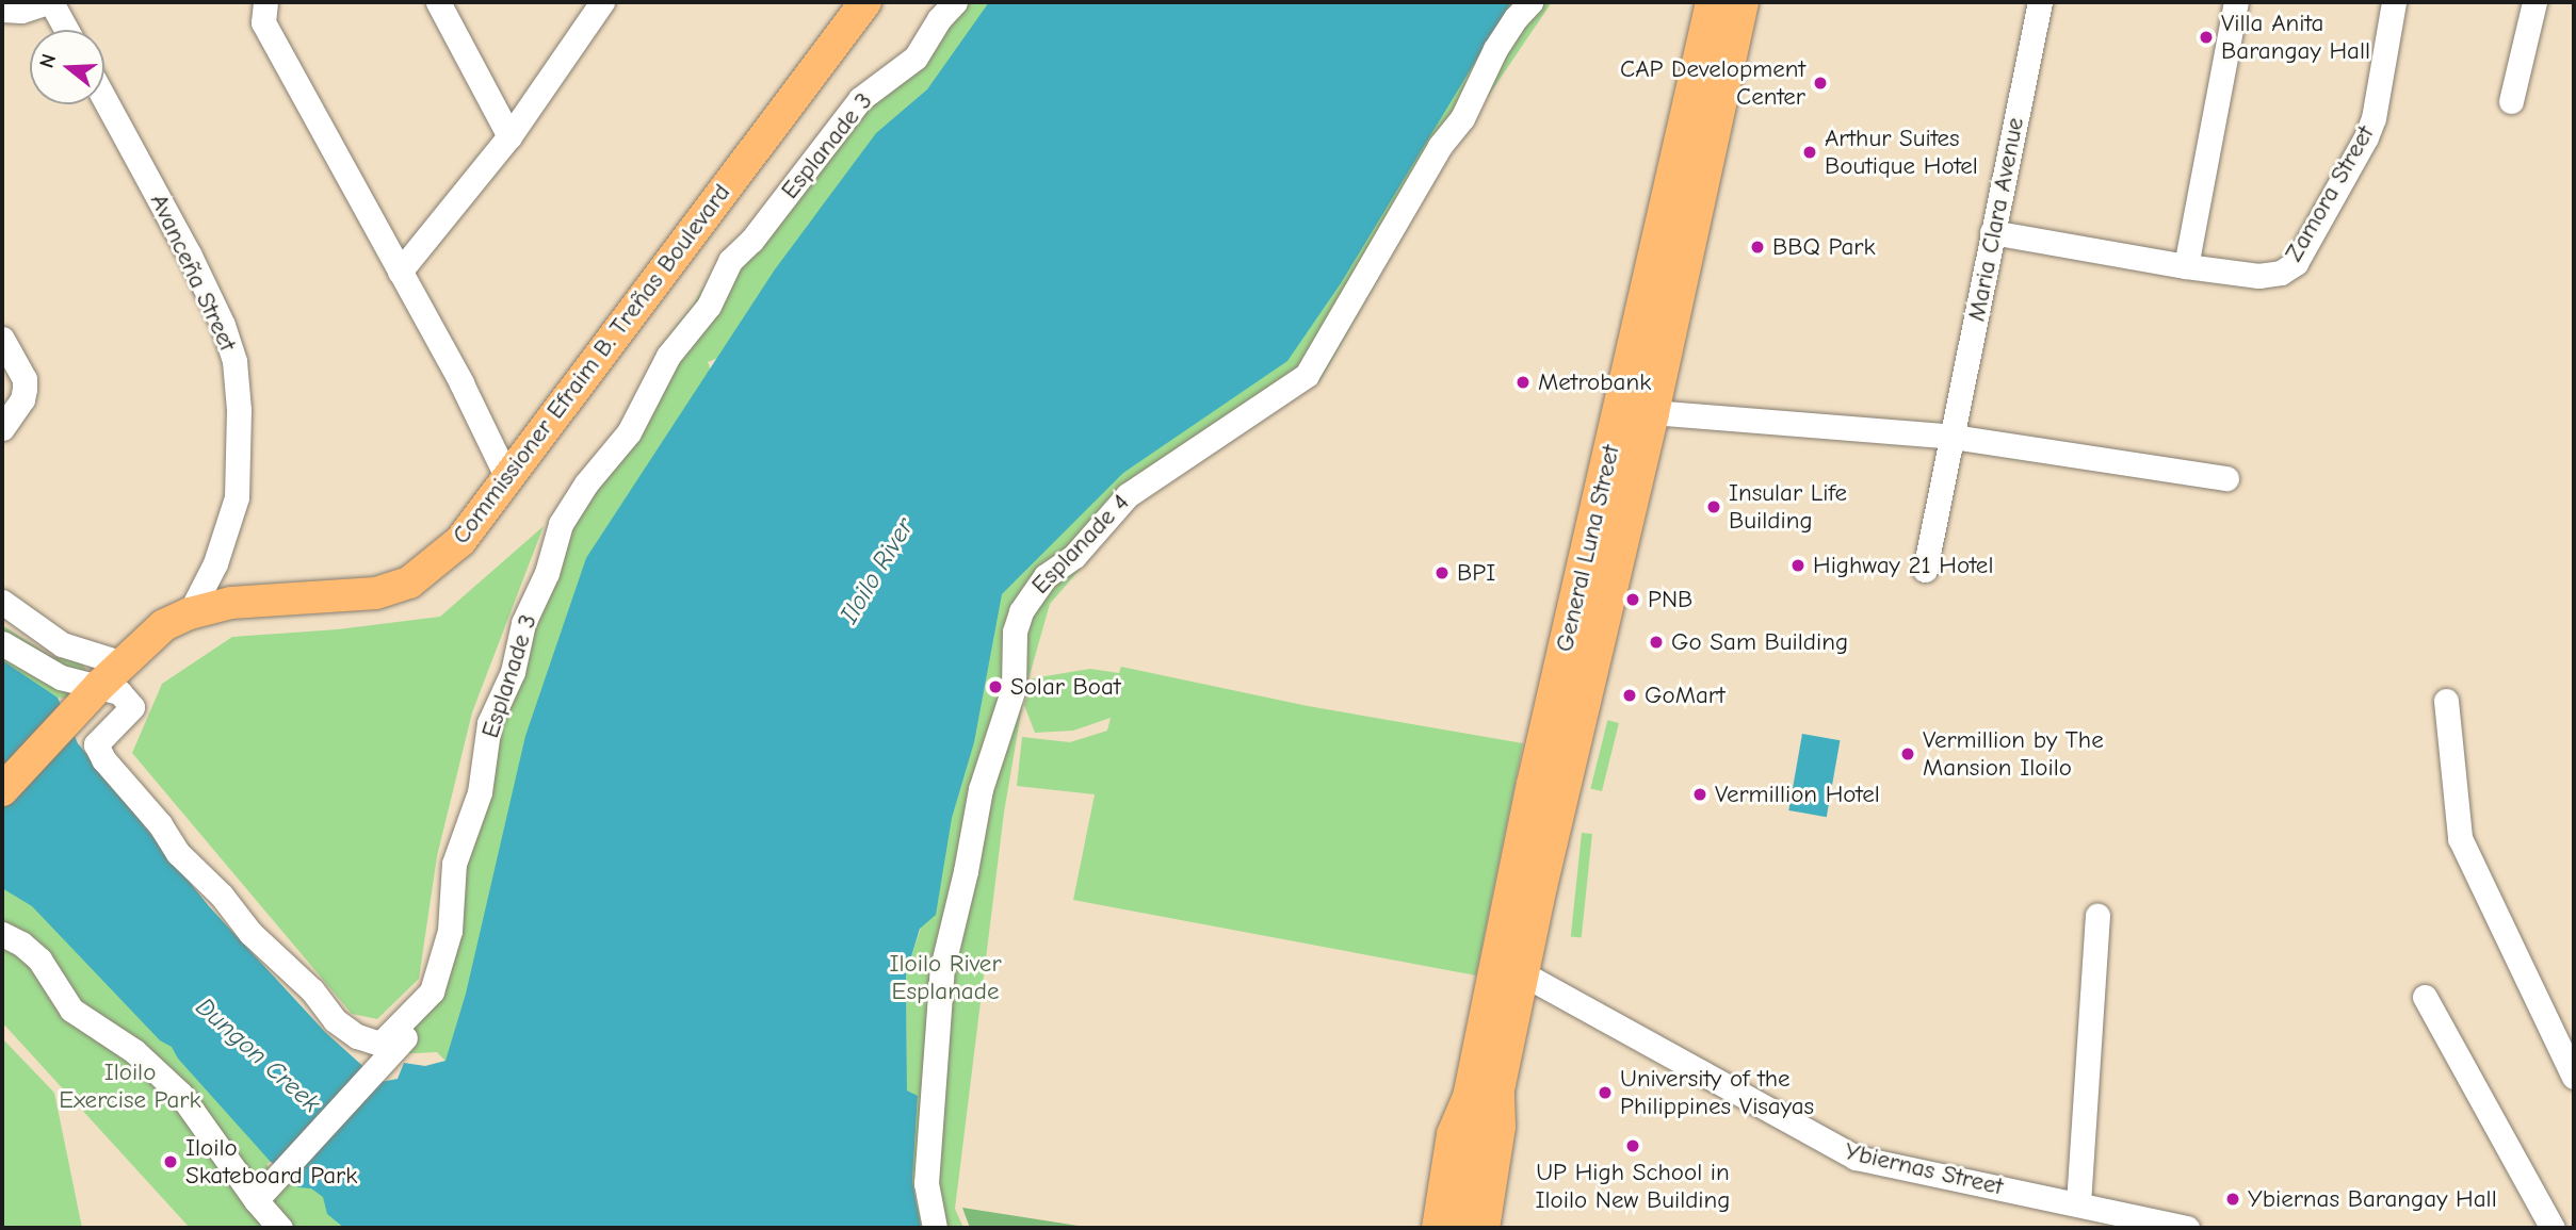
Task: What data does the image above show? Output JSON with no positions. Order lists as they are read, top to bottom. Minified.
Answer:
{"streets":{"highway":["General Luna Street"],"main road":["Commissioner Efraim B. Treñas Boulevard"],"street":["Esplanade 3","Zamora Street","Maria Clara Avenue","Avanceña Street","Esplanade 4","Ybiernas Street"]},"crossings":[["Esplanade 3","Commissioner Efraim B. Treñas Boulevard"],["Zamora Street","Maria Clara Avenue"],["Avanceña Street","Commissioner Efraim B. Treñas Boulevard"],["General Luna Street","Ybiernas Street"]],"water":["Iloilo River","Dungon Creek"],"parks":["Iloilo River Esplanade","Iloilo Exercise Park"],"places":["Villa Anita Barangay Hall","CAP Development Center","Arthur Suites Boutique Hotel","BBQ Park","Metrobank","Insular Life Building","Highway 21 Hotel","BPI","PNB","Go Sam Building","Solar Boat","GoMart","Vermillion by The Mansion Iloilo","Vermillion Hotel","University of the Philippines Visayas","UP High School in Iloilo New Building","Iloilo Skateboard Park","Ybiernas Barangay Hall"],"north":"left"}
